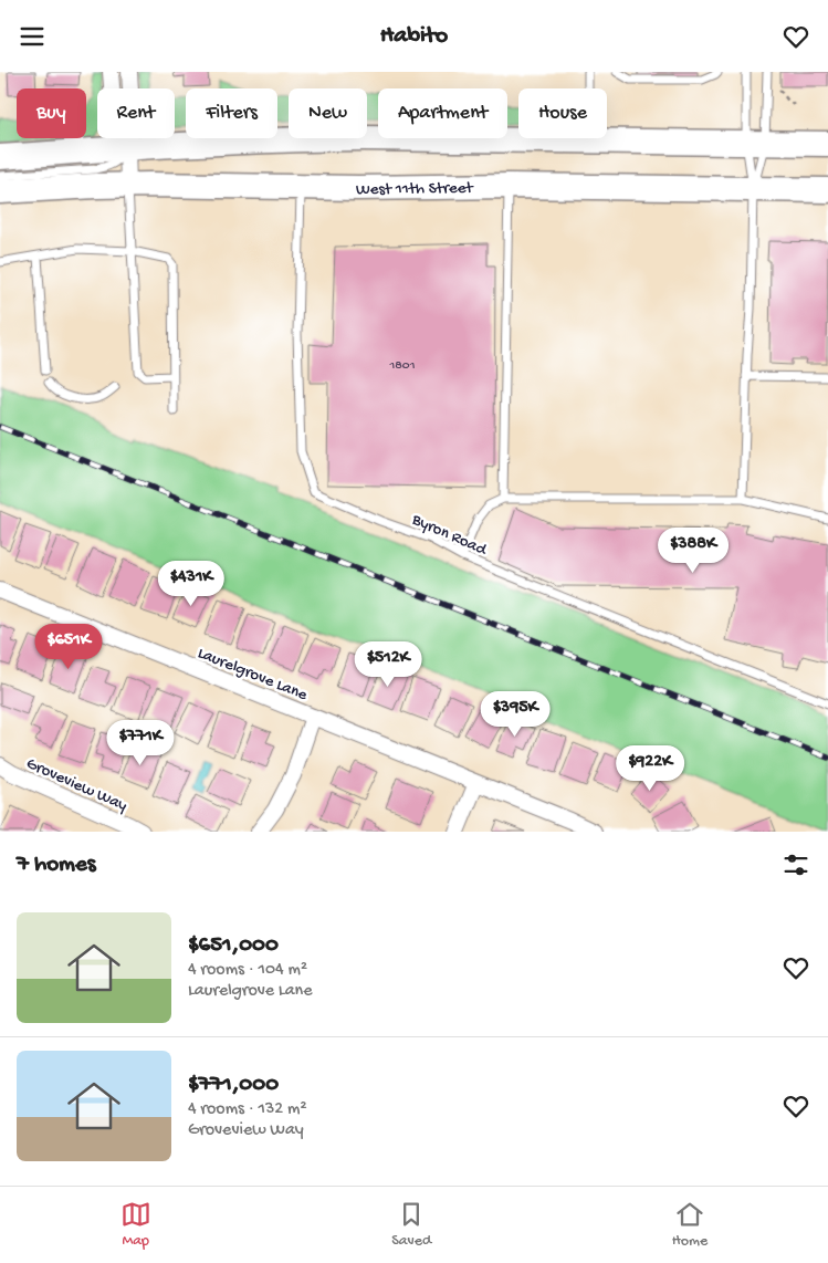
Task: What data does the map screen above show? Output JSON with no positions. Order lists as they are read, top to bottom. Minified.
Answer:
{"streets":{"main road":["West 11th Street"],"street":["Laurelgrove Lane","Groveview Way"],"lane":["Byron Road"]},"crossings":[["West 11th Street","Byron Road"]],"house_numbers":["1801"],"page":{"header":"Habito","chip":["Buy","Rent","Filters","New","Apartment","House"],"price":["$388K","$431K","$651K","$512K","$395K","$771K","$922K"],"heading":"7 homes","list":[{"name":"$651,000","note":"4 rooms · 104 m² · Laurelgrove Lane"},{"name":"$771,000","note":"4 rooms · 132 m² · Groveview Way"}],"tabs":["Map","Saved","Home"]}}
